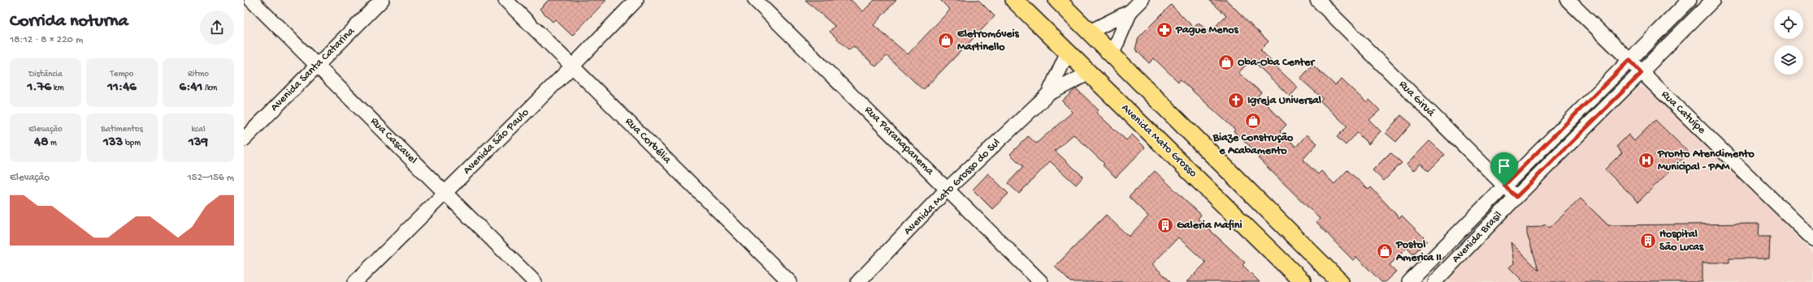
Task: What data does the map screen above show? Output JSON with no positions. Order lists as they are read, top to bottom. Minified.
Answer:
{"streets":{"main road":["Avenida Mato Grosso"],"street":["Avenida Santa Catarina","Rua Giruá","Rua Catuípe","Rua Cascavel","Rua Corbélia","Rua Paranapanema","Avenida São Paulo","Avenida Mato Grosso do Sul","Avenida Brasil"]},"crossings":[["Avenida Santa Catarina","Rua Cascavel"],["Rua Giruá","Avenida Brasil"],["Rua Catuípe","Avenida Brasil"],["Rua Cascavel","Avenida São Paulo"],["Rua Corbélia","Avenida São Paulo"],["Rua Paranapanema","Avenida Mato Grosso do Sul"]],"places":{"pharmacy":["Pague Menos"],"shop":["Eletromóveis Martinello","Oba-Oba Center","Biaze Construção e Acabamento","Postol America II"],"church":["Igreja Universal"],"hospital":["Pronto Atendimento Municipal - PAM"],"building":["Galeria Mafini","Hospital São Lucas"]},"page":{"heading":["Corrida noturna","18:12 · 8 × 220 m"],"stats":[["Distância","1.76 km"],["Tempo","11:46"],["Ritmo","6:41 /km"],["Elevação","48 m"],["Batimentos","133 bpm"],["kcal","139"]],"chart":["Elevação","152–156 m"]}}
